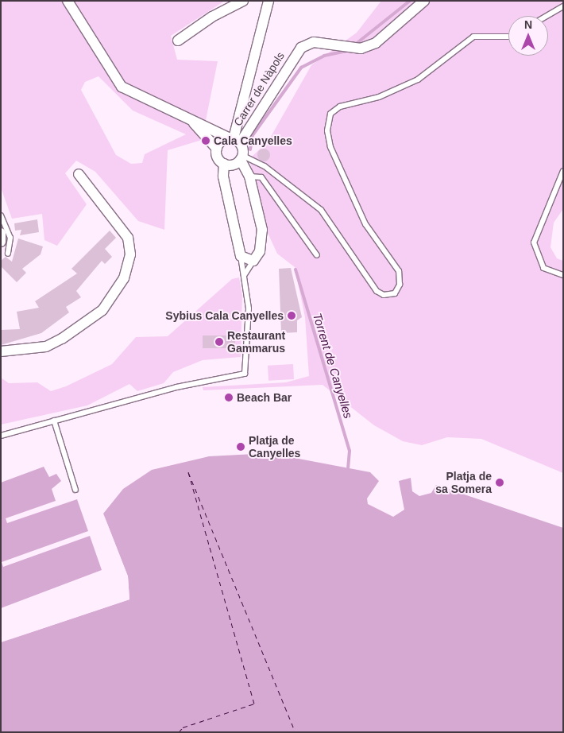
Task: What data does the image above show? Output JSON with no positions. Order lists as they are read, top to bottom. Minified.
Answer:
{"streets":{"street":["Carrer de Nàpols"]},"water":["Torrent de Canyelles"],"places":["Cala Canyelles","Sybius Cala Canyelles","Restaurant Gammarus","Beach Bar","Platja de Canyelles","Platja de sa Somera"],"north":"top"}
